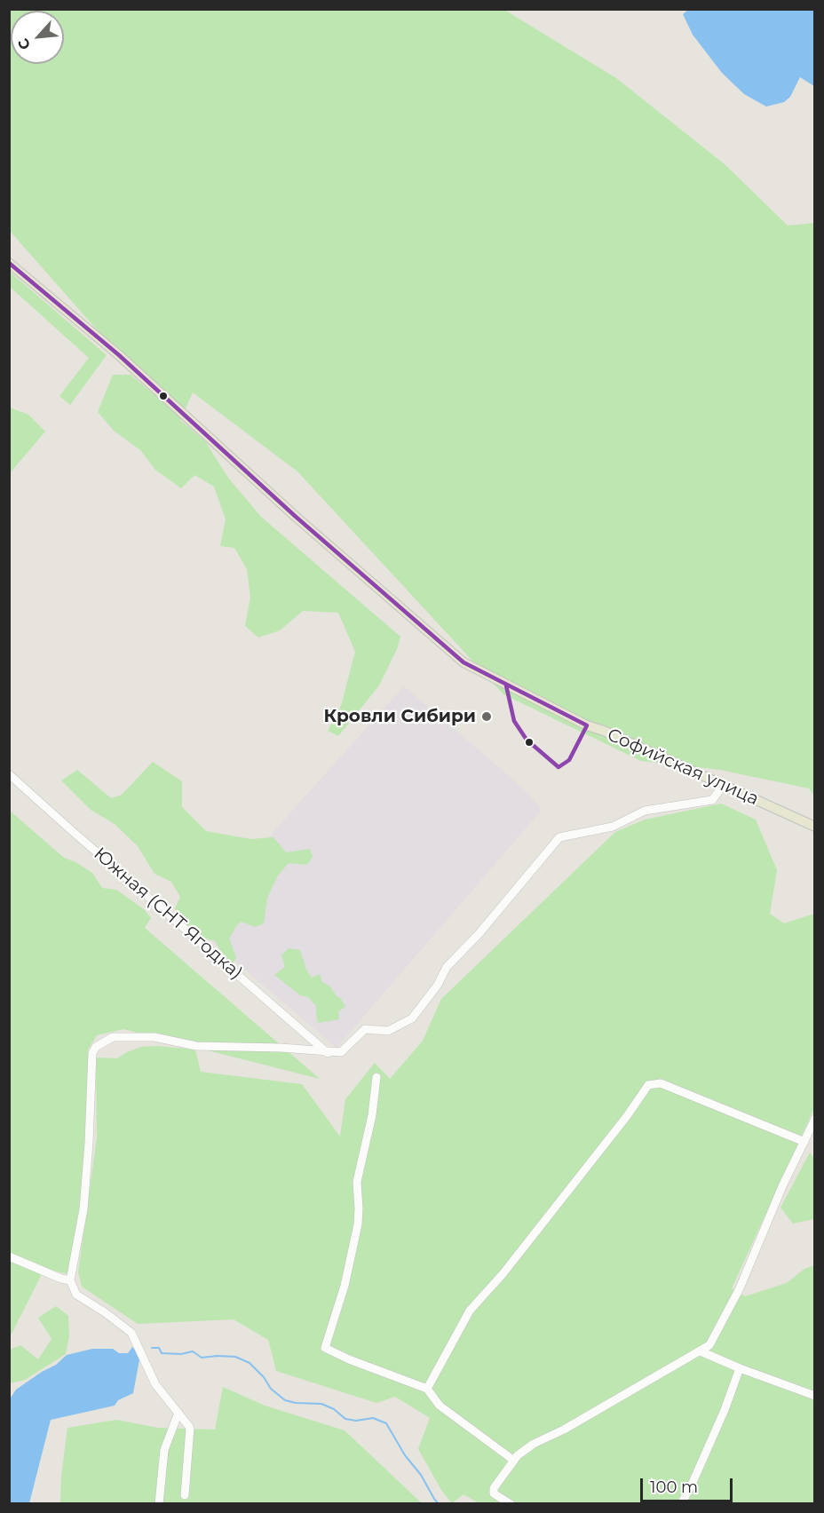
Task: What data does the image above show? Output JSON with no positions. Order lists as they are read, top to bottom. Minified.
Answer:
{"streets":{"main road":["Софийская улица"],"street":["Южная (СНТ Ягодка)"]},"places":["Кровли Сибири"],"scale_bar":"100 m","north":"bottom left"}
